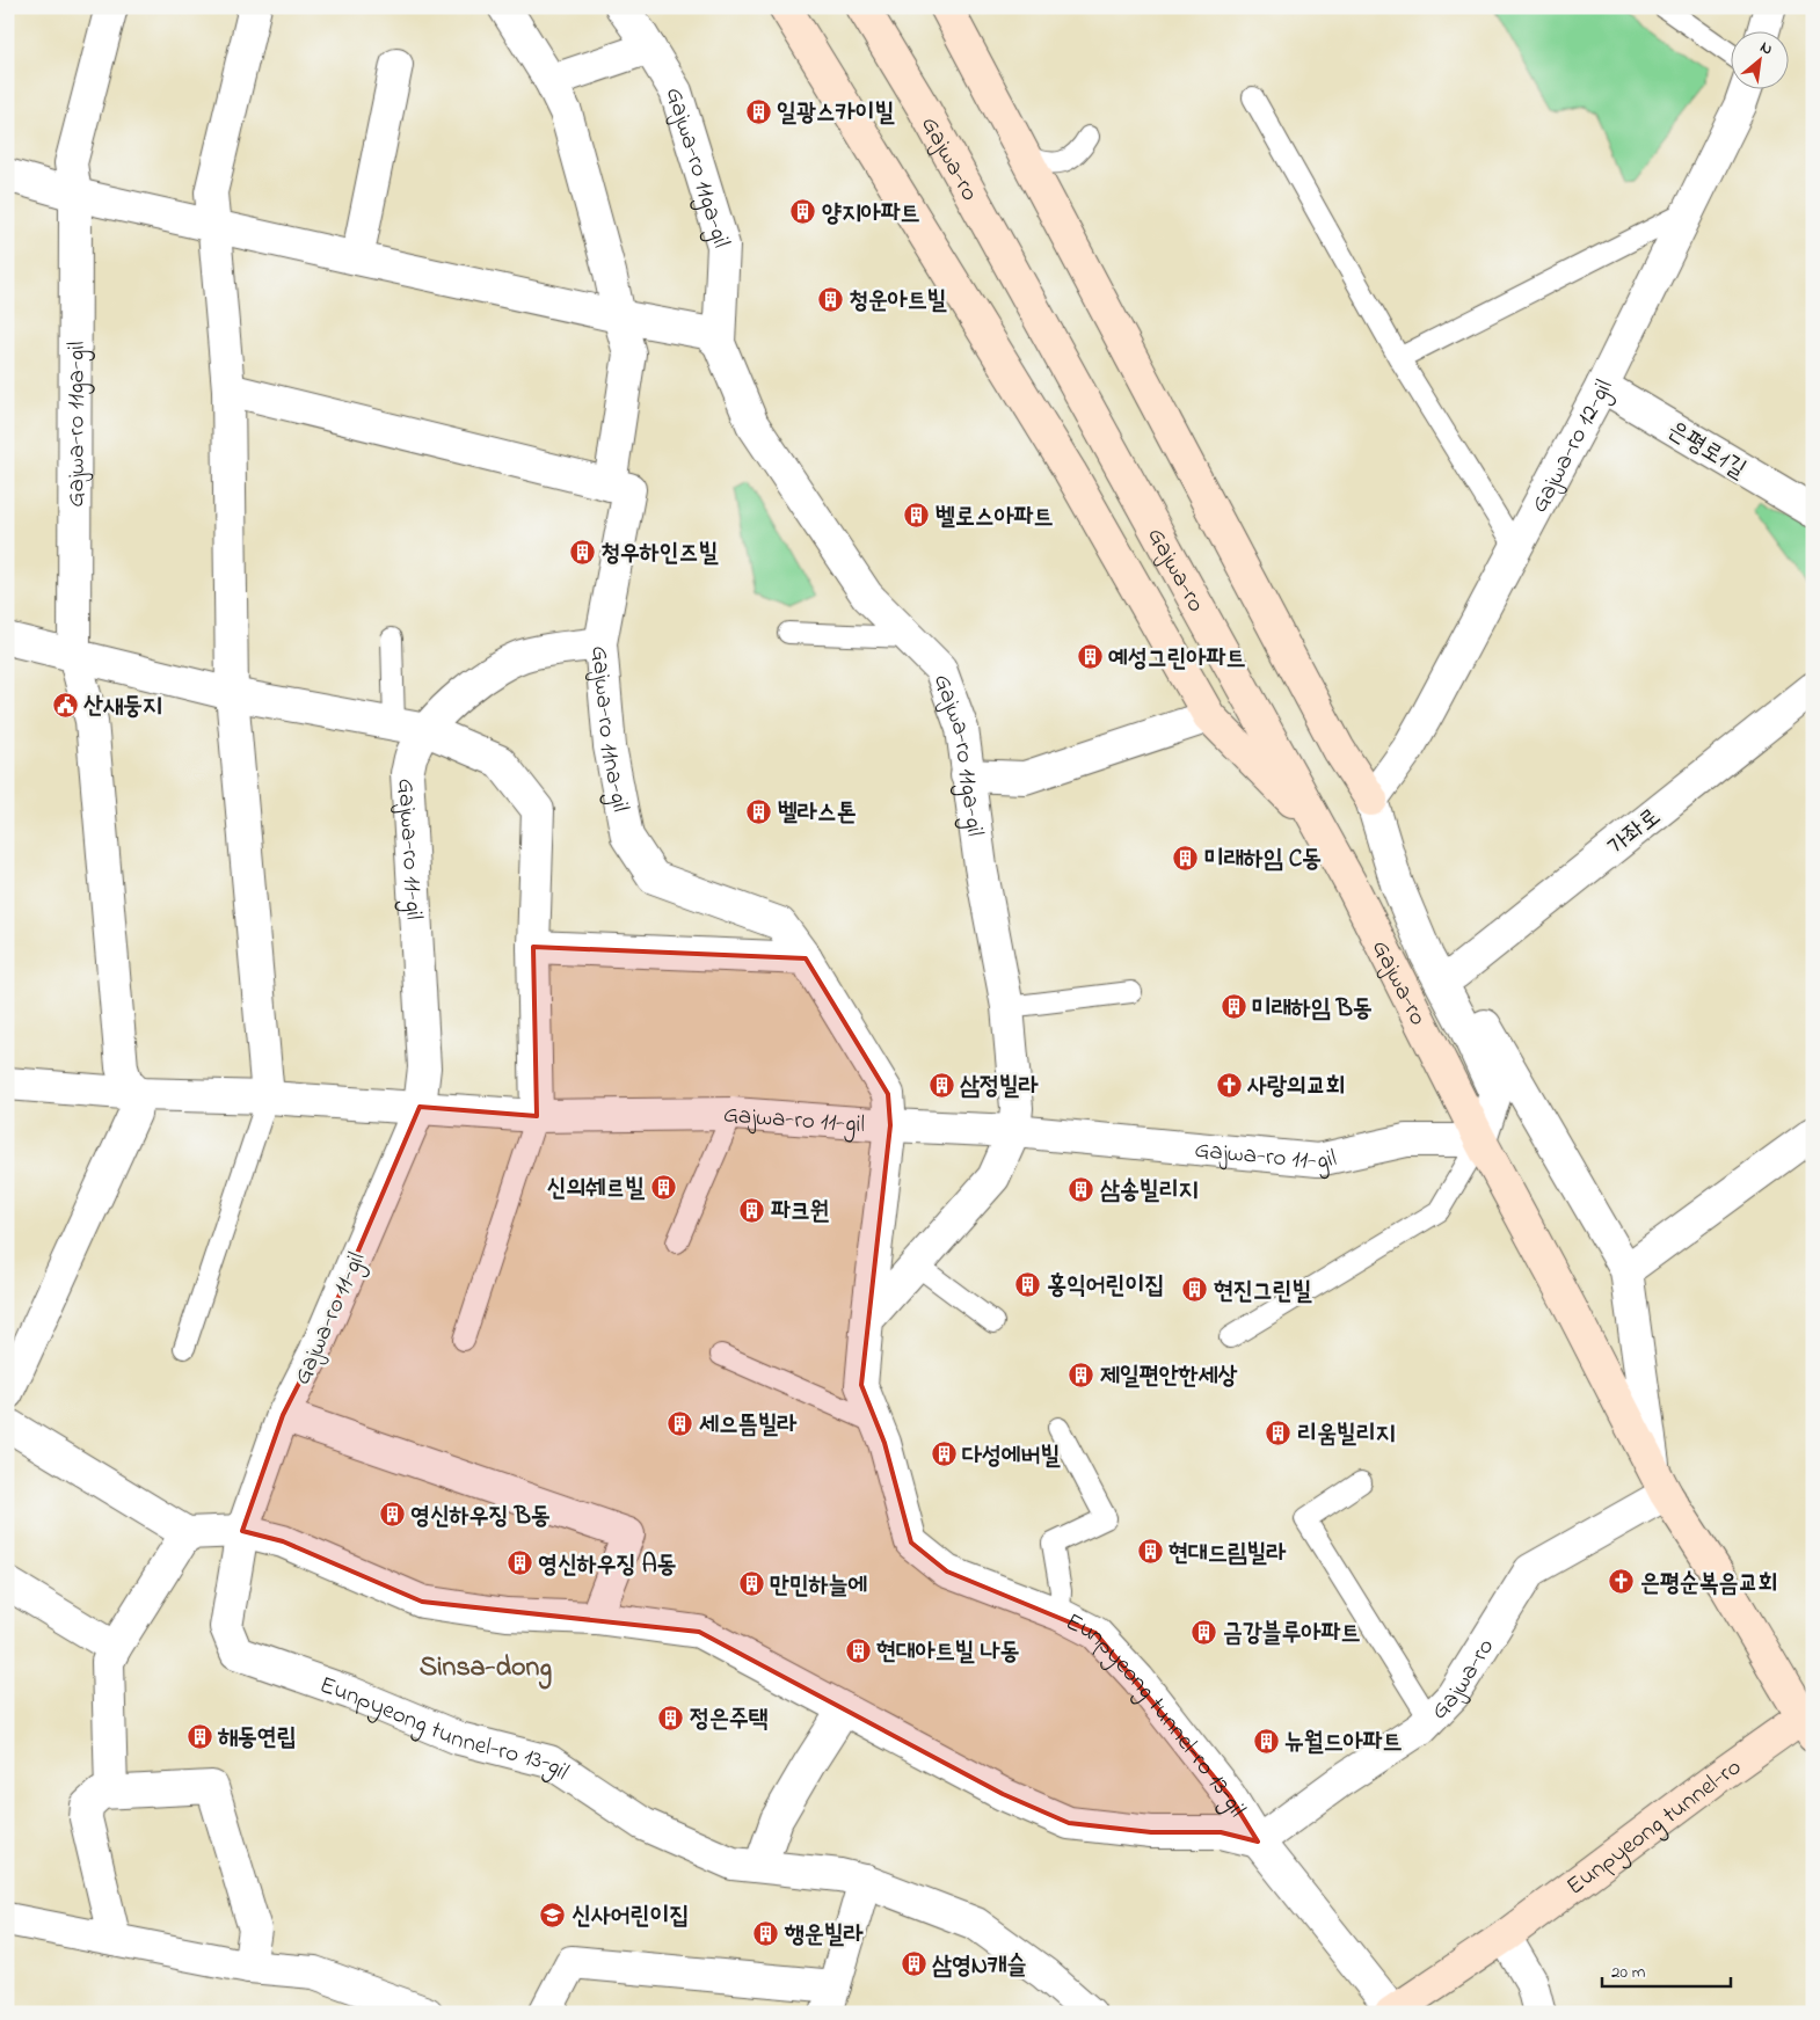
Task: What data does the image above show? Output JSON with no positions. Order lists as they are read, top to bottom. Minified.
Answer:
{"streets":{"main road":["Gajwa-ro","Eunpyeong tunnel-ro"],"street":["Gajwa-ro 11ga-gil","Gajwa-ro 12-gil","은평로1길","Gajwa-ro 11na-gil","가좌로","Gajwa-ro 11-gil","Eunpyeong tunnel-ro 13-gil"]},"crossings":[["Gajwa-ro","Gajwa-ro 12-gil"],["Gajwa-ro","Gajwa-ro 11-gil"],["Gajwa-ro","Eunpyeong tunnel-ro"],["Gajwa-ro 11ga-gil","Gajwa-ro 11-gil"],["Gajwa-ro 12-gil","은평로1길"],["Gajwa-ro 11na-gil","Gajwa-ro 11-gil"],["Gajwa-ro 11-gil","Eunpyeong tunnel-ro 13-gil"],["Eunpyeong tunnel-ro 13-gil","Eunpyeong tunnel-ro"]],"districts":["Sinsa-dong"],"places":{"building":["일광스카이빌","양지아파트","청운아트빌","벨로스아파트","청우하인즈빌","예성그린아파트","벨라스톤","미래하임 C동","미래하임 B동","삼정빌라","신의쉐르빌","삼송빌리지","파크원","홍익어린이집","현진그린빌","제일편안한세상","세으뜸빌라","리움빌리지","다성에버빌","영신하우징 B동","현대드림빌라","영신하우징 A동","만민하늘에","금강블루아파트","현대아트빌 나동","정은주택","해동연립","뉴월드아파트","행운빌라","삼영N캐슬"],"public building":["산새둥지"],"church":["사랑의교회","은평순복음교회"],"school or university":["신사어린이집"]},"scale_bar":"20 m","north":"top right"}
